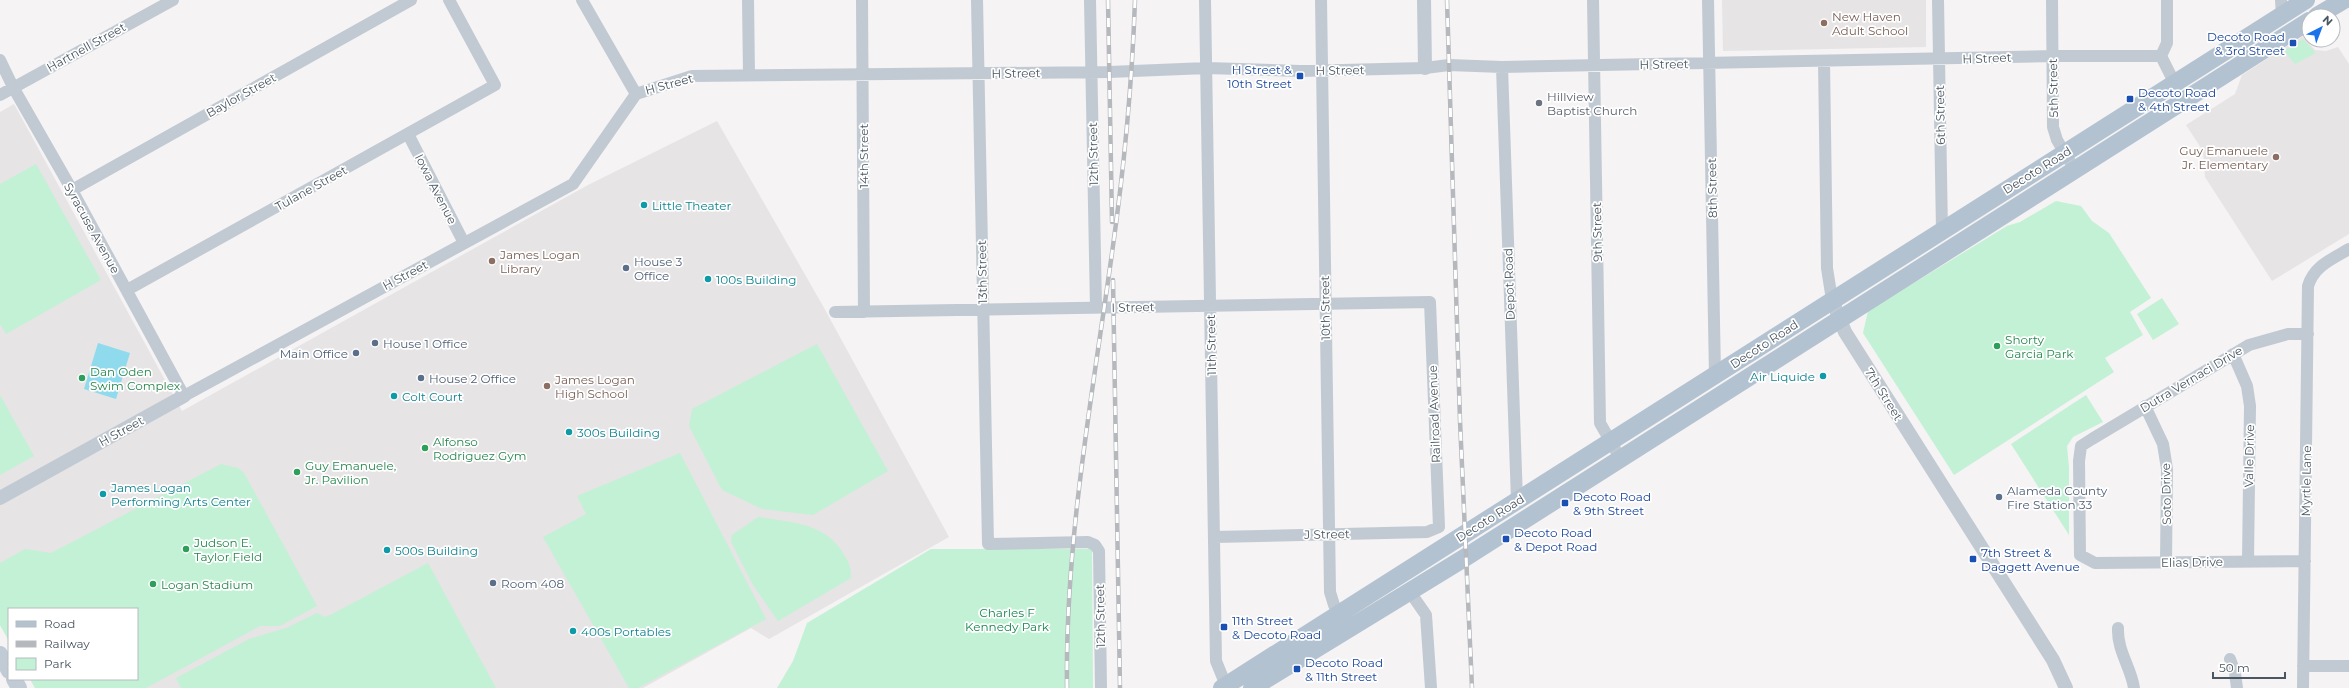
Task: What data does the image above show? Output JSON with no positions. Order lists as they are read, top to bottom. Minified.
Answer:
{"streets":{"main road":["Decoto Road"],"street":["Hartnell Street","H Street","5th Street","Baylor Street","6th Street","12th Street","14th Street","Tulane Street","8th Street","Iowa Avenue","Syracuse Avenue","9th Street","13th Street","Depot Road","I Street","10th Street","11th Street","Dutra Vernaci Drive","7th Street","Railroad Avenue","Valle Drive","Myrtle Lane","Soto Drive","J Street","Elias Drive"]},"crossings":[["Hartnell Street","Syracuse Avenue"],["H Street","5th Street"],["H Street","6th Street"],["H Street","12th Street"],["H Street","14th Street"],["H Street","8th Street"],["H Street","Iowa Avenue"],["H Street","Syracuse Avenue"],["H Street","9th Street"],["H Street","13th Street"],["H Street","Depot Road"],["H Street","10th Street"],["H Street","11th Street"],["H Street","7th Street"],["5th Street","Decoto Road"],["Baylor Street","Syracuse Avenue"],["6th Street","Decoto Road"],["12th Street","13th Street"],["12th Street","I Street"],["14th Street","I Street"],["Decoto Road","8th Street"],["Decoto Road","9th Street"],["Decoto Road","Depot Road"],["Decoto Road","10th Street"],["Decoto Road","11th Street"],["Decoto Road","7th Street"],["Tulane Street","Iowa Avenue"],["Tulane Street","Syracuse Avenue"],["13th Street","I Street"],["I Street","10th Street"],["I Street","11th Street"],["I Street","Railroad Avenue"],["10th Street","J Street"],["11th Street","J Street"],["Dutra Vernaci Drive","Valle Drive"],["Dutra Vernaci Drive","Myrtle Lane"],["Dutra Vernaci Drive","Soto Drive"],["Dutra Vernaci Drive","Elias Drive"],["Railroad Avenue","J Street"],["Valle Drive","Elias Drive"],["Myrtle Lane","Elias Drive"],["Soto Drive","Elias Drive"]],"parks":["Charles F Kennedy Park"],"places":{"other":["New Haven Adult School","Hillview Baptist Church","Guy Emanuele Jr. Elementary","Little Theater","James Logan Library","House 3 Office","100s Building","House 1 Office","Shorty Garcia Park","Main Office","Air Liquide","Dan Oden Swim Complex","House 2 Office","James Logan High School","Colt Court","300s Building","Alfonso Rodriguez Gym","Guy Emanuele, Jr. Pavilion","James Logan Performing Arts Center","Alameda County Fire Station 33","Judson E. Taylor Field","500s Building","Room 408","Logan Stadium","400s Portables"],"transit":["Decoto Road & 3rd Street","H Street & 10th Street","Decoto Road & 4th Street","Decoto Road & 9th Street","Decoto Road & Depot Road","7th Street & Daggett Avenue","11th Street & Decoto Road","Decoto Road & 11th Street"]},"legend":["Road","Railway","Park"],"scale_bar":"50 m","north":"top right"}
